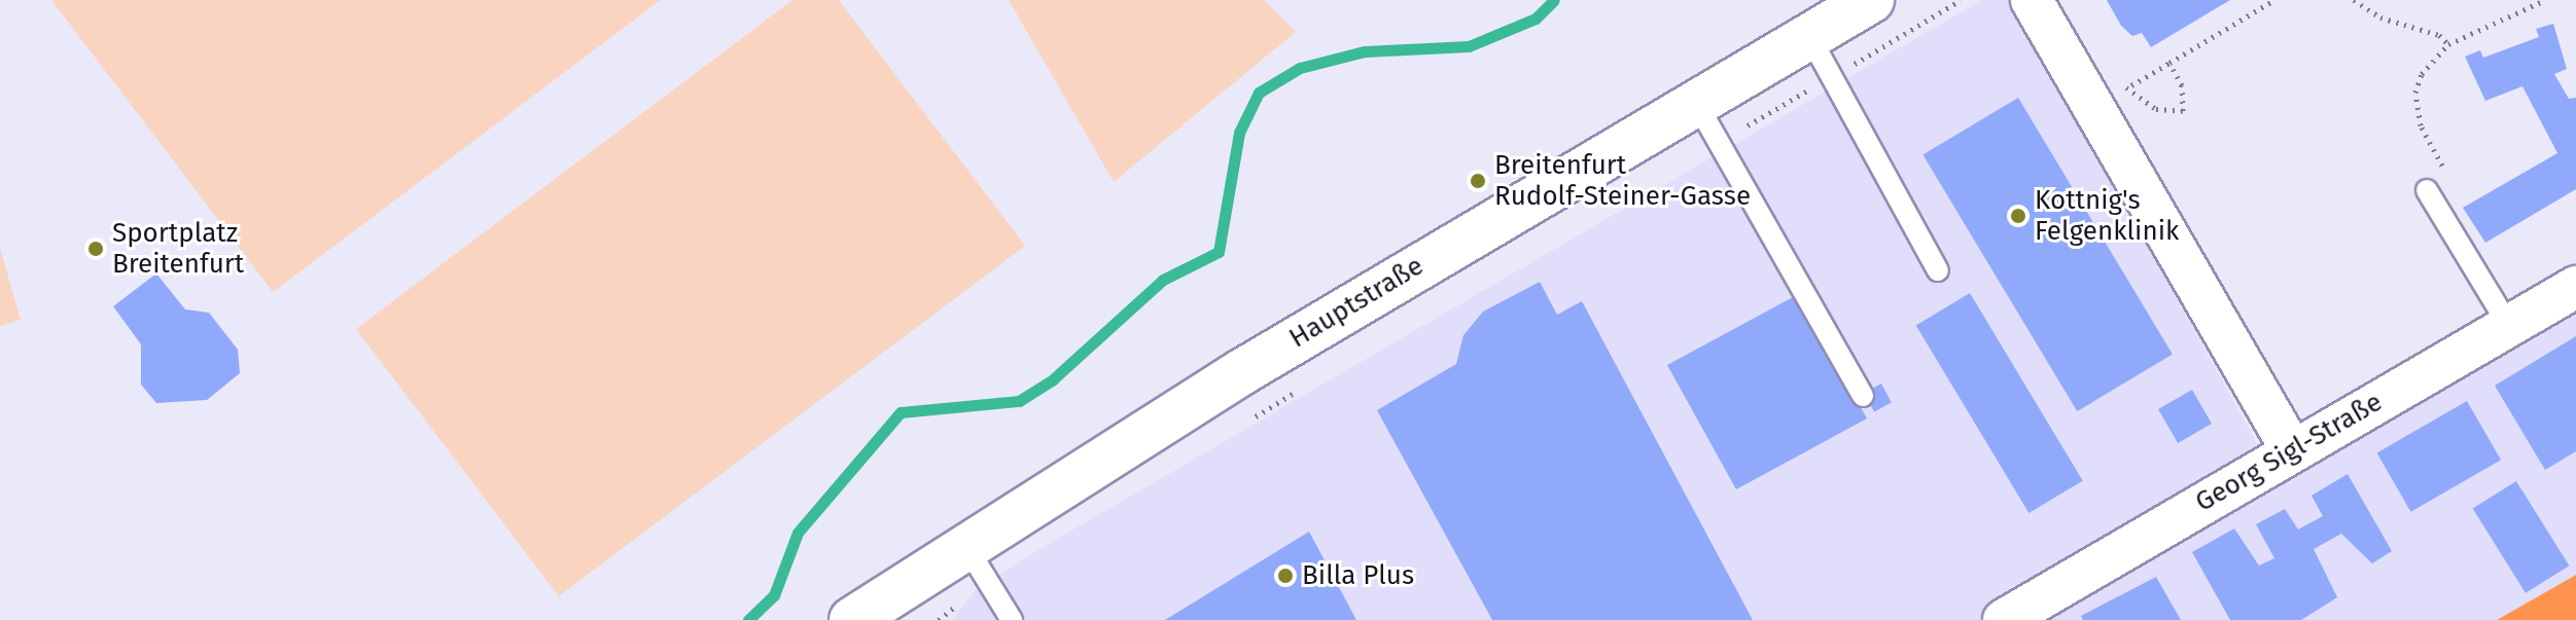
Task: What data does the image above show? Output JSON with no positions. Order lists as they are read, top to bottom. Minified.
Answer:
{"streets":{"main road":["Hauptstraße"],"street":["Georg Sigl-Straße"]},"places":["Breitenfurt Rudolf-Steiner-Gasse","Kottnig's Felgenklinik","Sportplatz Breitenfurt","Billa Plus"]}
